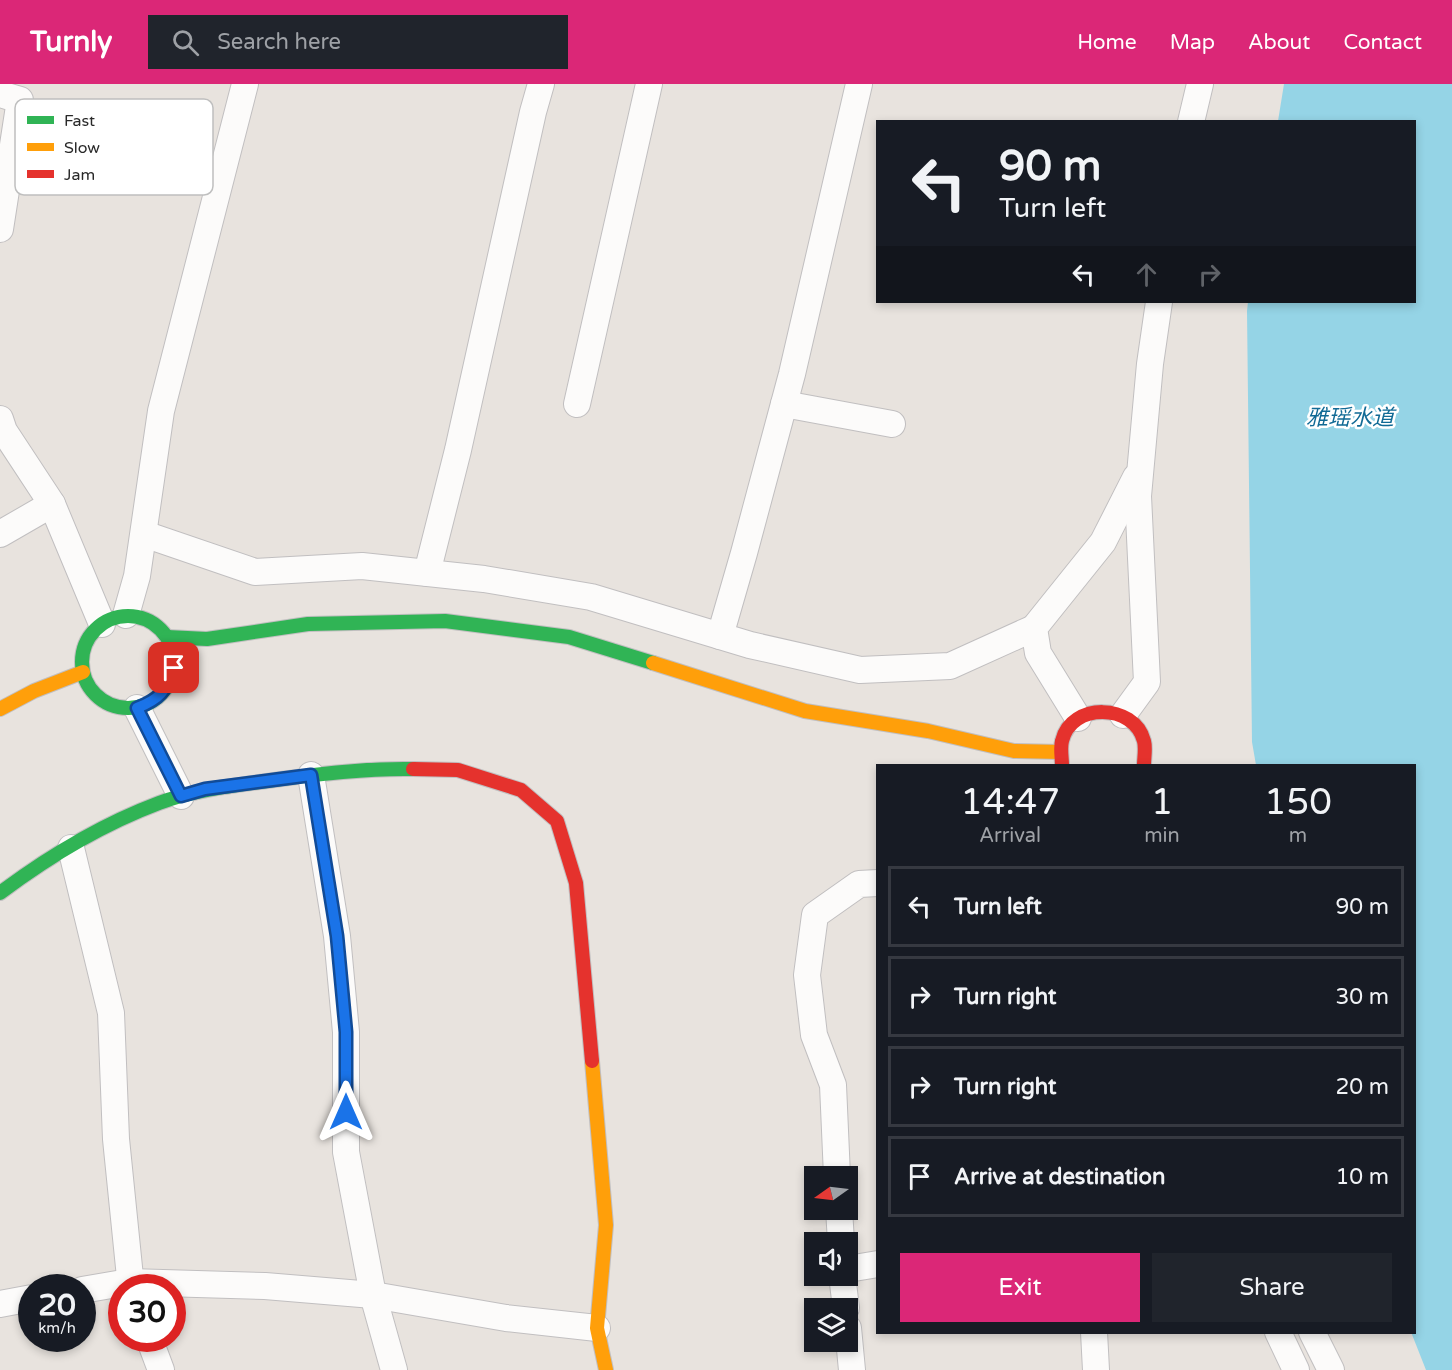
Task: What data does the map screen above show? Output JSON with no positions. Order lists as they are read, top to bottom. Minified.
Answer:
{"water":["雅瑶水道"],"legend":["Fast","Slow","Jam"],"north":"left","page":{"header":"Turnly","search":"Search here","nav":["Home","Map","About","Contact"],"turn":["90 m","Turn left"],"eta":["14:47","Arrival","1","min","150","m"],"list":[{"name":"Turn left","value":"90 m"},{"name":"Turn right","value":"30 m"},{"name":"Turn right","value":"20 m"},{"name":"Arrive at destination","value":"10 m"}],"buttons":["Exit","Share"],"speed":"20 km/h","limit":"30"}}
